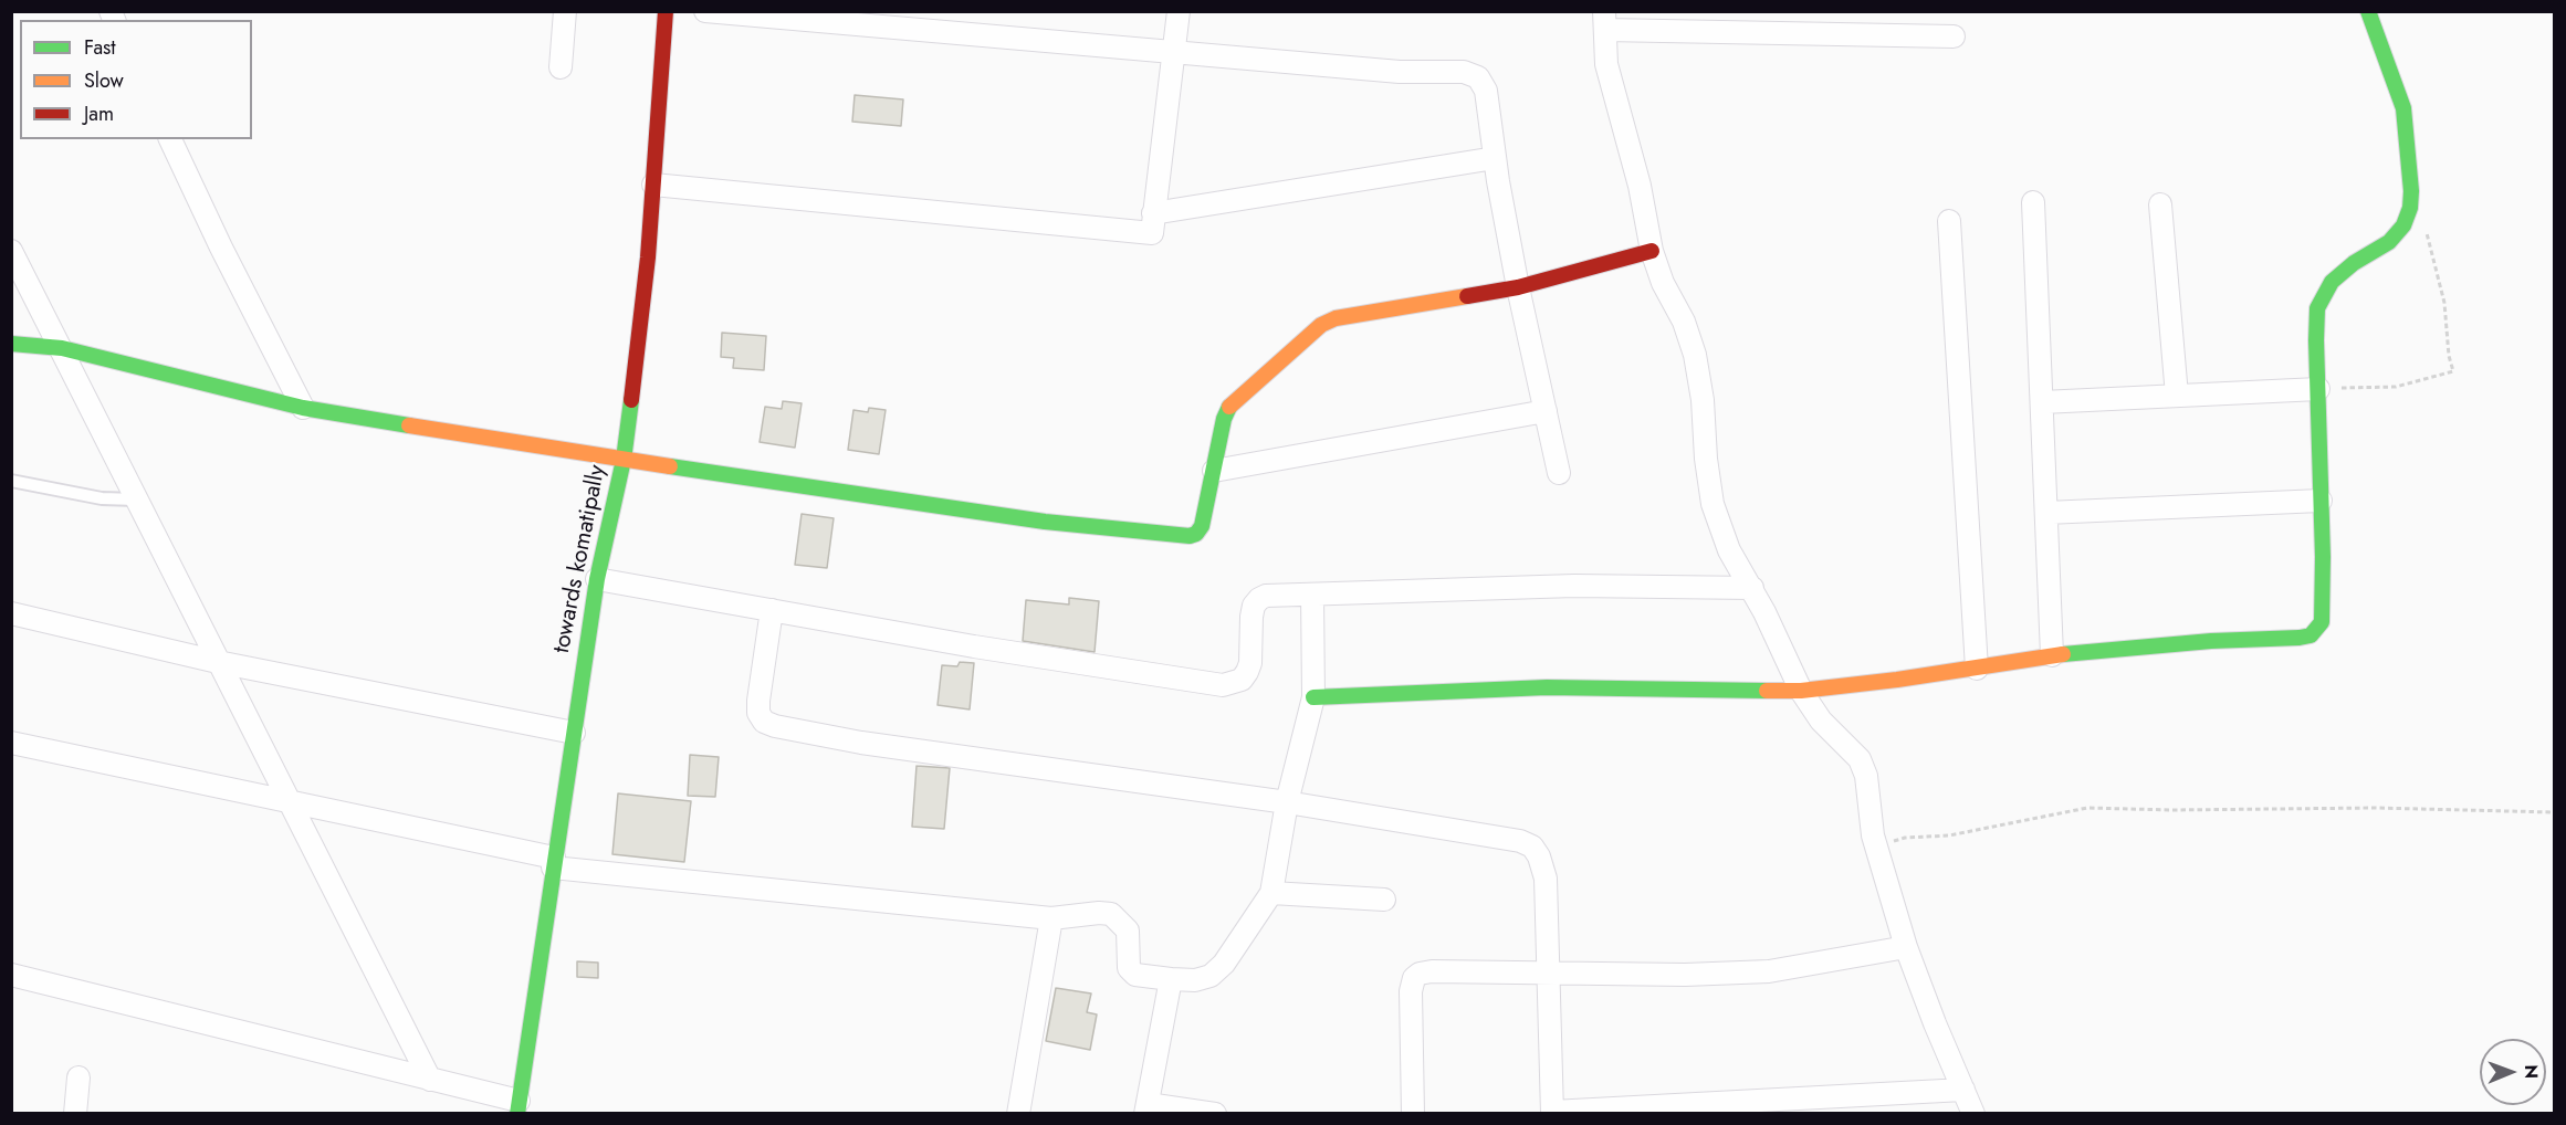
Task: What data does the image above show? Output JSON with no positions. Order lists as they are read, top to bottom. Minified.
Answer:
{"streets":{"street":["towards komatipally"]},"legend":["Fast","Slow","Jam"],"north":"right"}
